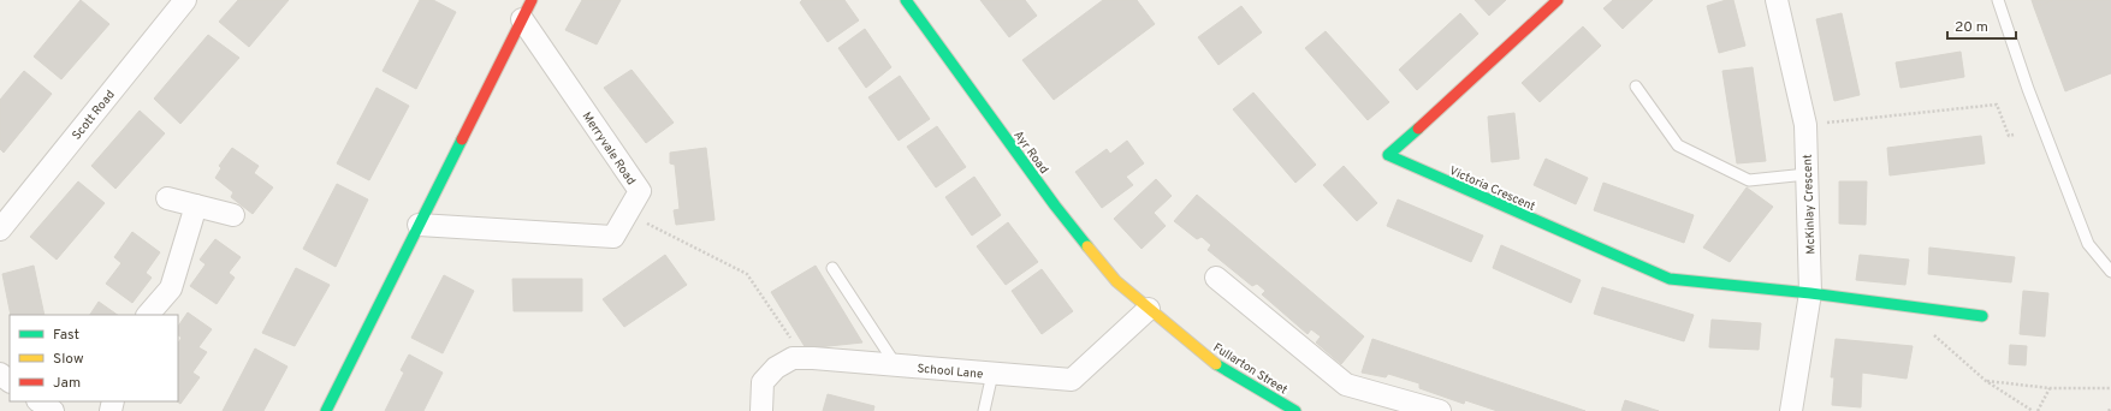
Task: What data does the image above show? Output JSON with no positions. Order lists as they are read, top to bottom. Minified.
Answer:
{"streets":{"street":["Scott Road","Merryvale Road","Ayr Road","Victoria Crescent","McKinlay Crescent","Fullarton Street","School Lane"]},"crossings":[["Ayr Road","Fullarton Street"],["Ayr Road","School Lane"],["Victoria Crescent","McKinlay Crescent"],["Fullarton Street","School Lane"]],"legend":["Fast","Slow","Jam"],"scale_bar":"20 m"}
